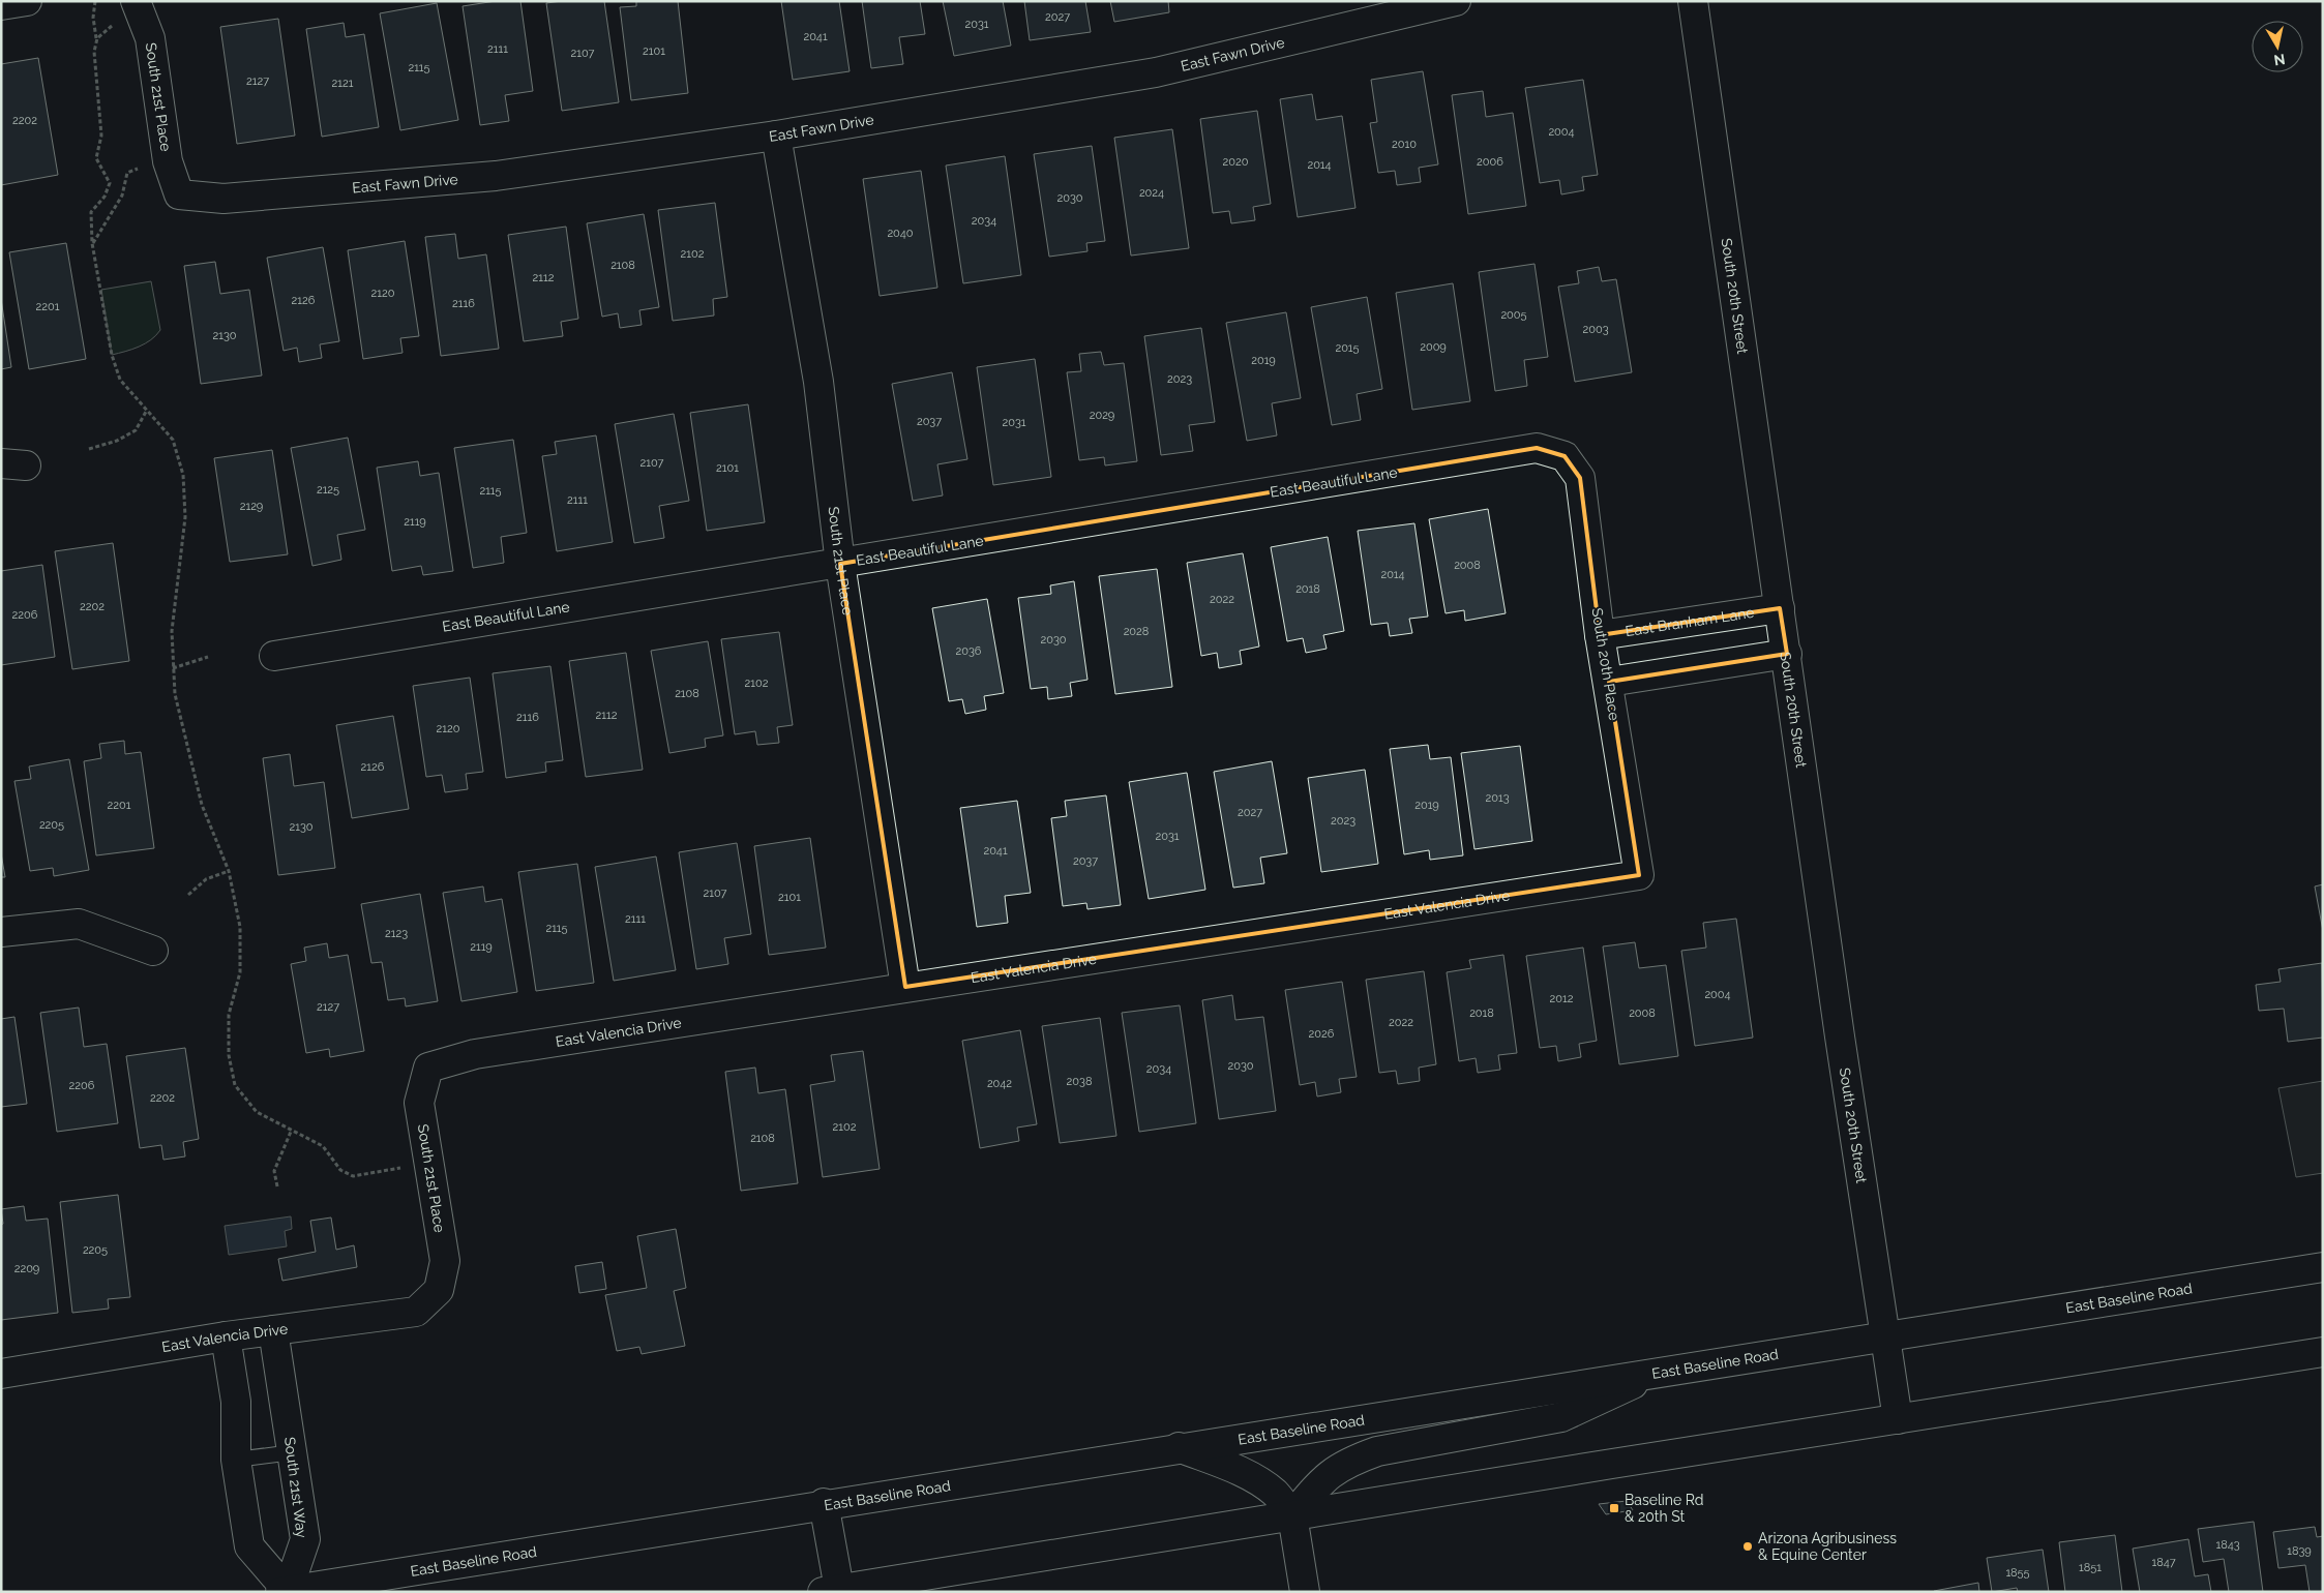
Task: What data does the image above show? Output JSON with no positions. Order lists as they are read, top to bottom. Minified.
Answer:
{"streets":{"street":["East Fawn Drive","South 21st Place","South 20th Street","East Beautiful Lane","East Branham Lane","South 20th Place","East Valencia Drive","East Baseline Road","South 21st Way"]},"crossings":[["East Fawn Drive","South 21st Place"],["South 21st Place","East Beautiful Lane"],["South 21st Place","East Valencia Drive"],["South 20th Street","East Branham Lane"],["South 20th Street","East Baseline Road"],["East Beautiful Lane","South 20th Place"],["East Branham Lane","South 20th Place"],["South 20th Place","East Valencia Drive"],["East Valencia Drive","South 21st Way"],["East Baseline Road","South 21st Way"]],"places":{"transit":["Baseline Rd & 20th St"],"other":["Arizona Agribusiness & Equine Center"]},"house_numbers":["2027","2031","2041","2111","2101","2107","2115","2127","2121","2202","2004","2010","2020","2006","2014","2024","2030","2034","2040","2102","2108","2112","2120","2126","2116","2201","2005","2003","2130","2009","2015","2019","2023","2029","2037","2031","2107","2101","2125","2115","2111","2129","2119","2008","2014","2018","2022","2202","2206","2028","2030","2036","2102","2108","2112","2116","2120","2126","2013","2201","2019","2027","2023","2205","2130","2031","2041","2037","2107","2101","2111","2115","2123","2119","2004","2012","2127","2018","2008","2022","2026","2030","2034","2038","2042","2206","2202","2102","2108","2205","2209","1843","1839","1847","1851","1855"],"north":"bottom"}
